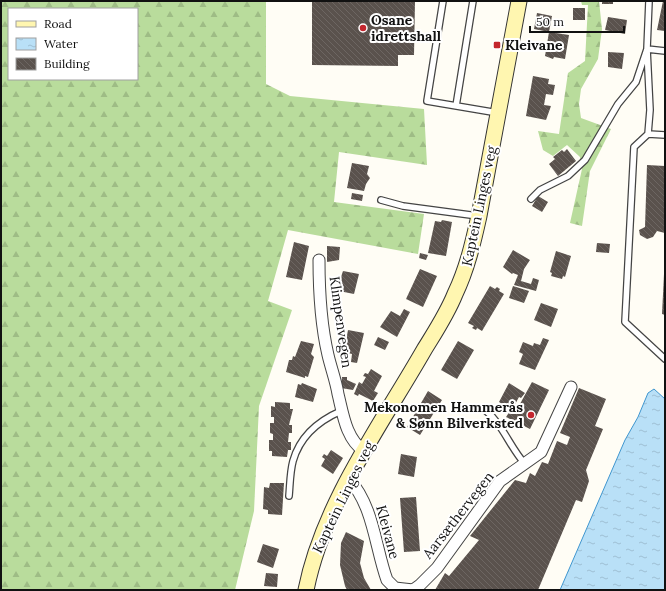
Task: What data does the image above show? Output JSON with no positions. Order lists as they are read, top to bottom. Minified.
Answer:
{"streets":{"main road":["Kaptein Linges veg"],"street":["Klimpenvegen","Aarsæthervegen","Kleivane"]},"crossings":[["Kaptein Linges veg","Klimpenvegen"],["Kaptein Linges veg","Kleivane"],["Aarsæthervegen","Kleivane"]],"places":{"other":["Osane idrettshall","Mekonomen Hammerås & Sønn Bilverksted"],"transit":["Kleivane"]},"legend":["Road","Water","Building"],"scale_bar":"50 m"}
